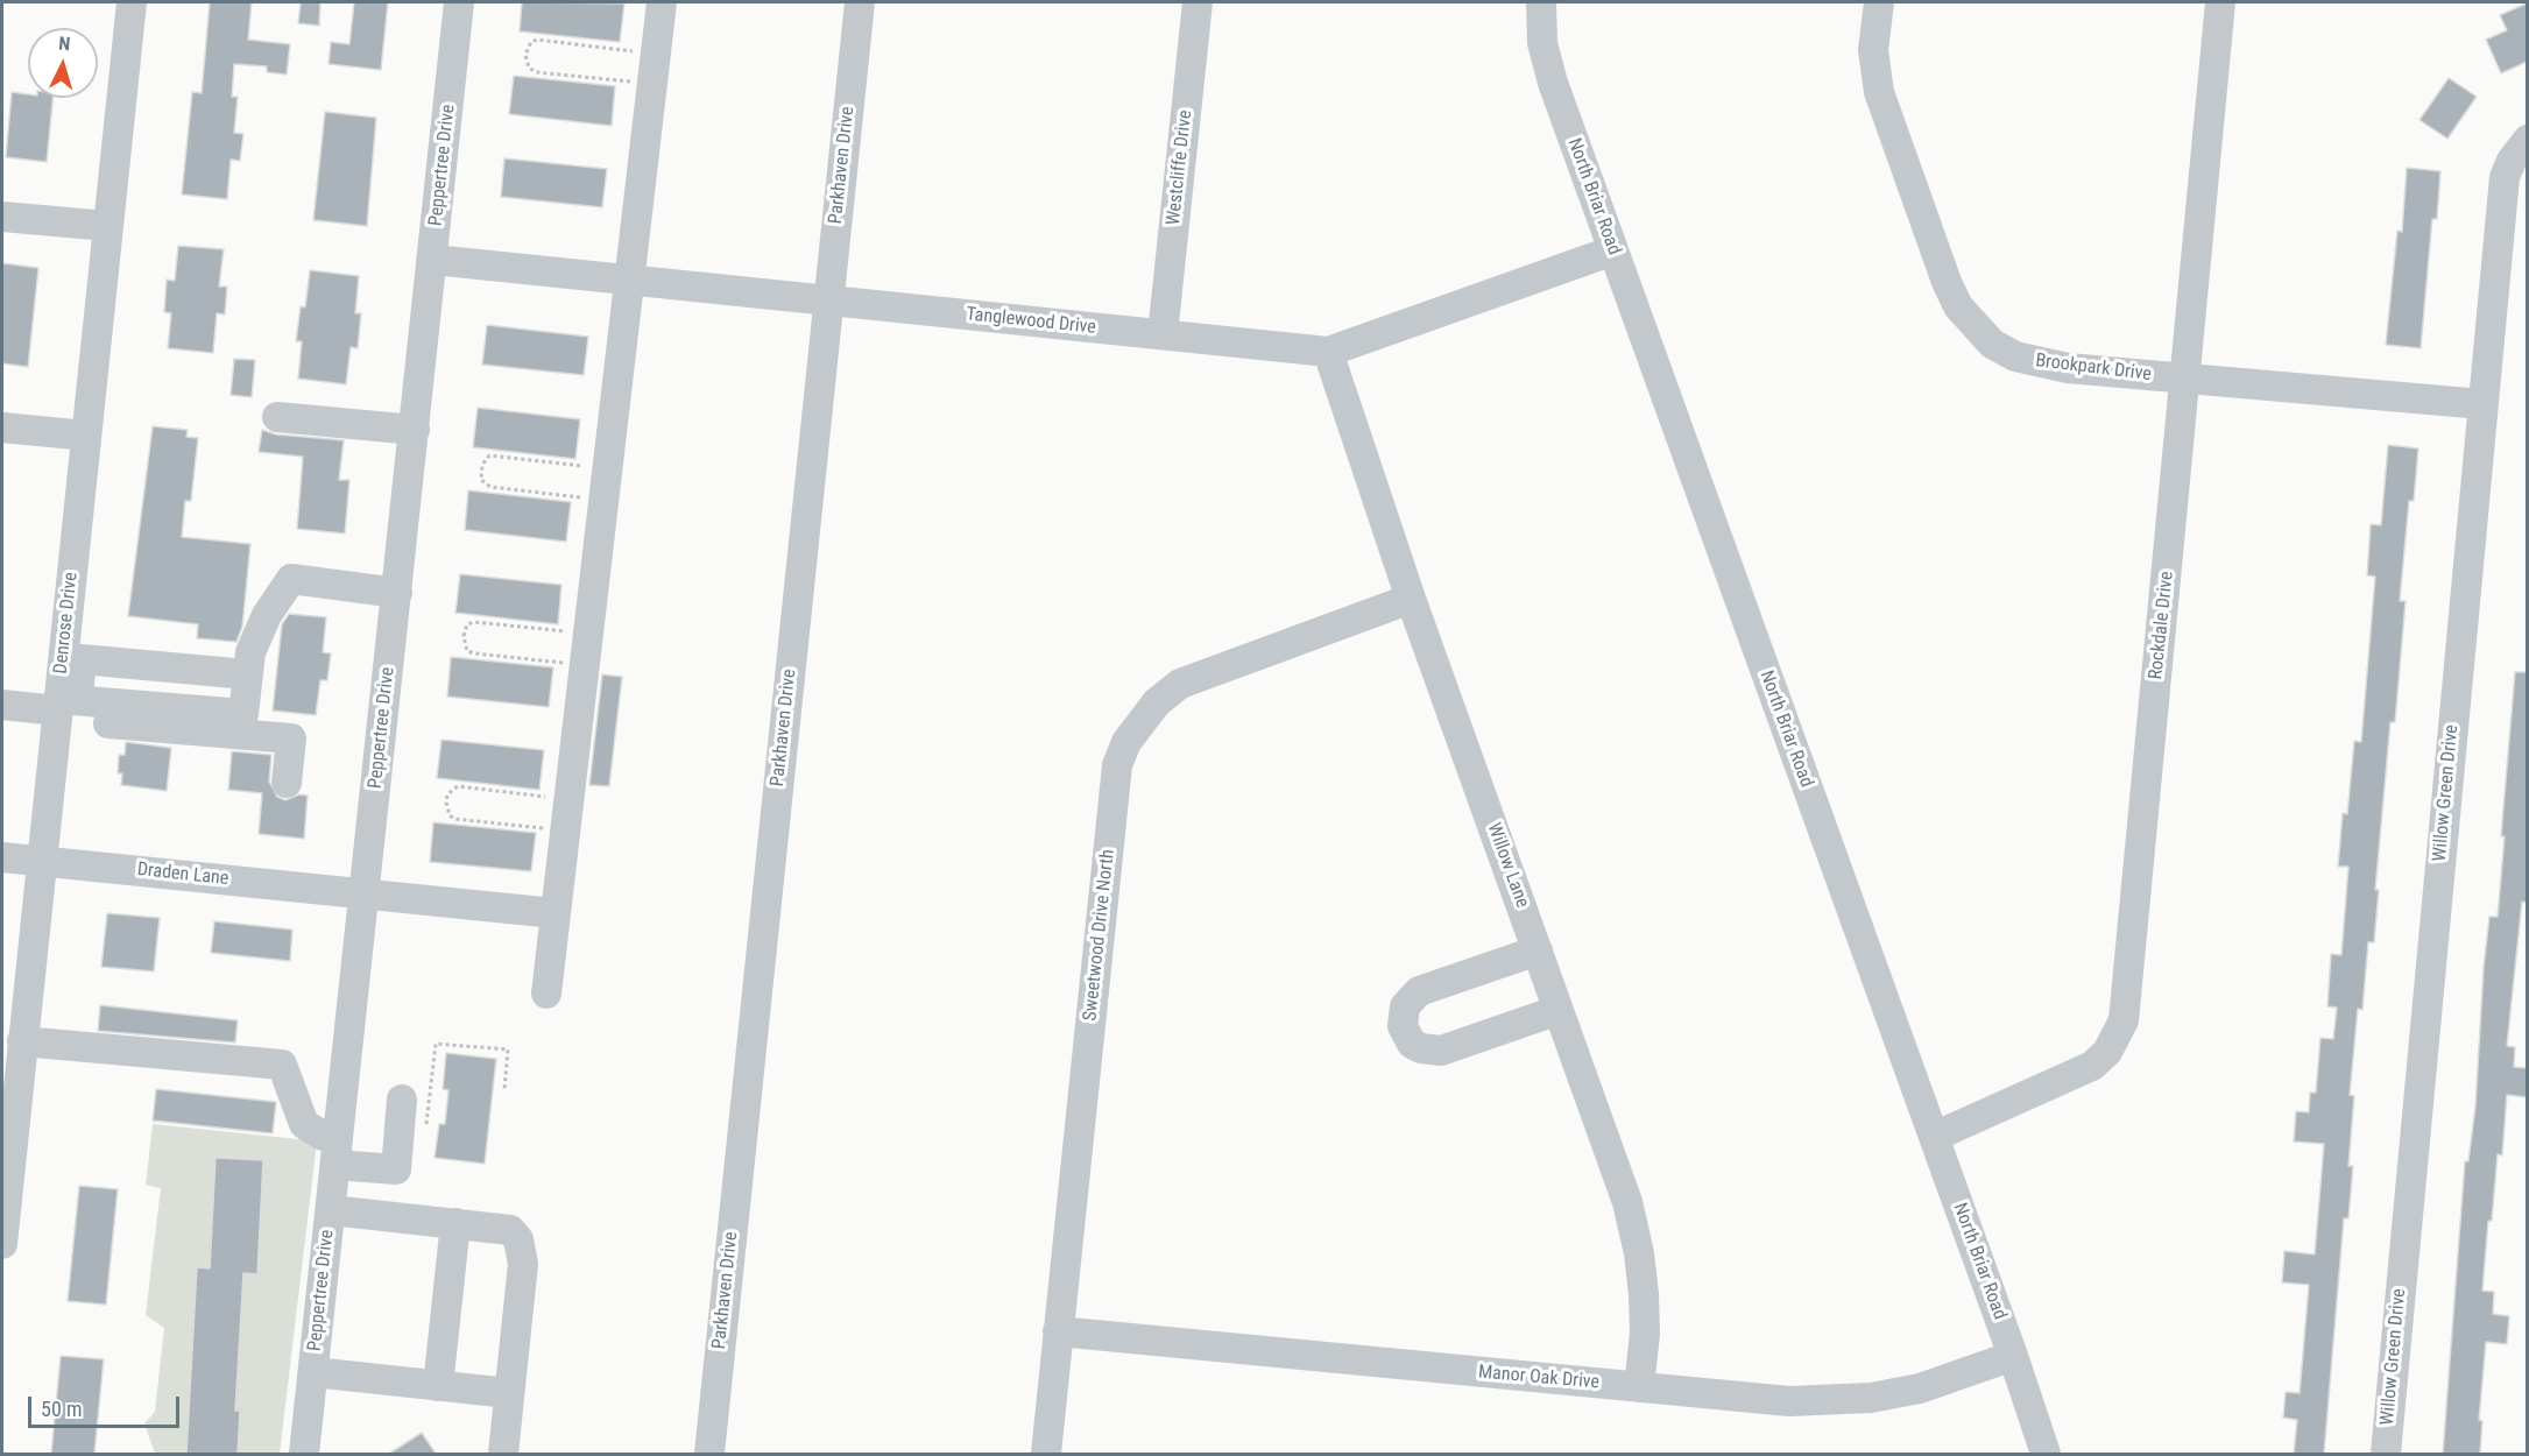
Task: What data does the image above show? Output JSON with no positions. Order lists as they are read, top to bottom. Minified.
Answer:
{"streets":{"street":["Peppertree Drive","Parkhaven Drive","Westcliffe Drive","North Briar Road","Tanglewood Drive","Brookpark Drive","Denrose Drive","Rockdale Drive","Willow Green Drive","Willow Lane","Draden Lane","Sweetwood Drive North","Manor Oak Drive"]},"crossings":[["Peppertree Drive","Tanglewood Drive"],["Peppertree Drive","Draden Lane"],["Parkhaven Drive","Tanglewood Drive"],["Westcliffe Drive","Tanglewood Drive"],["North Briar Road","Tanglewood Drive"],["North Briar Road","Rockdale Drive"],["North Briar Road","Manor Oak Drive"],["Tanglewood Drive","Willow Lane"],["Brookpark Drive","Rockdale Drive"],["Brookpark Drive","Willow Green Drive"],["Denrose Drive","Draden Lane"],["Willow Lane","Sweetwood Drive North"],["Willow Lane","Manor Oak Drive"],["Sweetwood Drive North","Manor Oak Drive"]],"scale_bar":"50 m","north":"top"}
